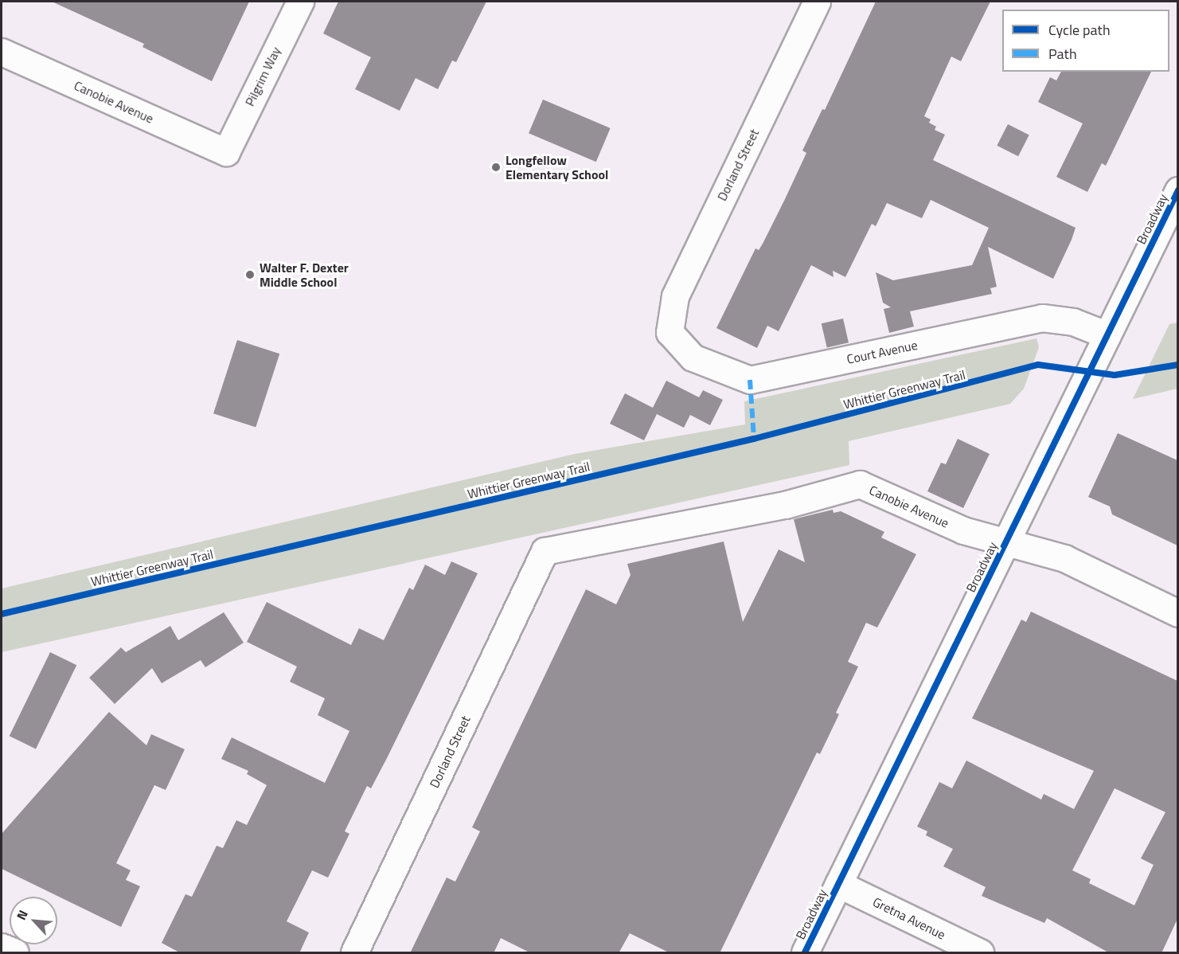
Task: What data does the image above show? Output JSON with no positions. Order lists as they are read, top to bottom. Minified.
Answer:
{"streets":{"street":["Pilgrim Way","Canobie Avenue","Dorland Street","Broadway","Court Avenue","Gretna Avenue"],"cycle path":["Whittier Greenway Trail"]},"crossings":[["Pilgrim Way","Canobie Avenue"],["Canobie Avenue","Dorland Street"],["Canobie Avenue","Broadway"],["Dorland Street","Court Avenue"],["Broadway","Court Avenue"],["Broadway","Gretna Avenue"]],"places":["Longfellow Elementary School","Walter F. Dexter Middle School"],"legend":["Cycle path","Path"],"north":"top left"}
